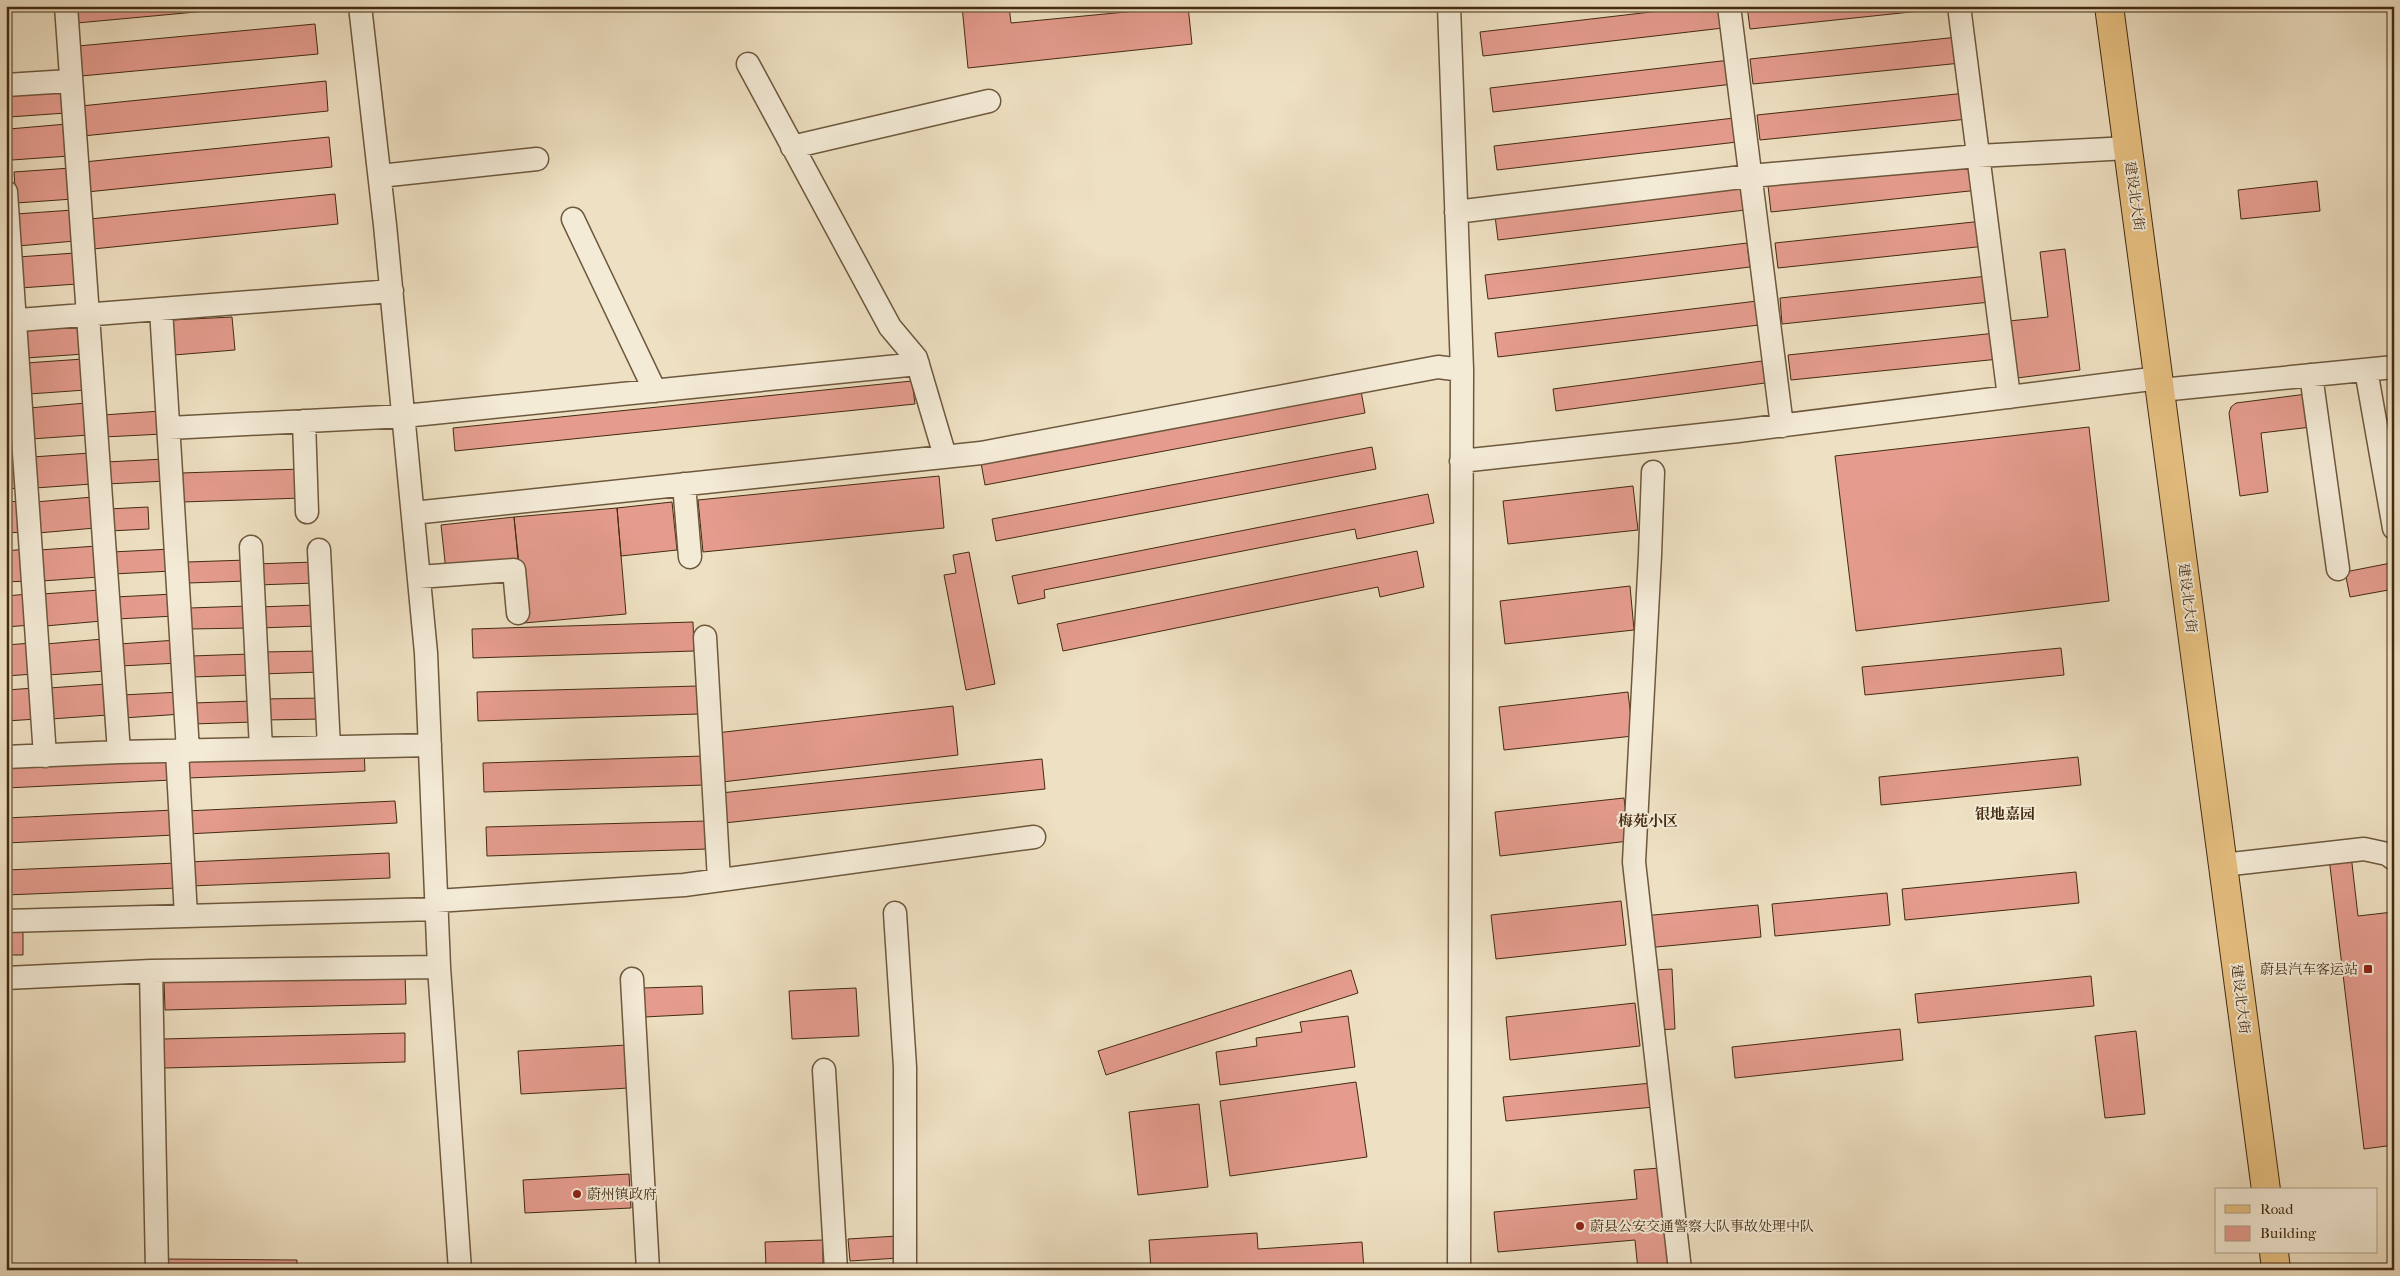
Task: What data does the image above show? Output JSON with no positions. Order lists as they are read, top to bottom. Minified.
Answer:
{"streets":{"main road":["建设北大街"]},"districts":["银地嘉园","梅苑小区"],"places":{"transit":["蔚县汽车客运站"],"other":["蔚州镇政府","蔚县公安交通警察大队事故处理中队"]},"legend":["Road","Building"]}
